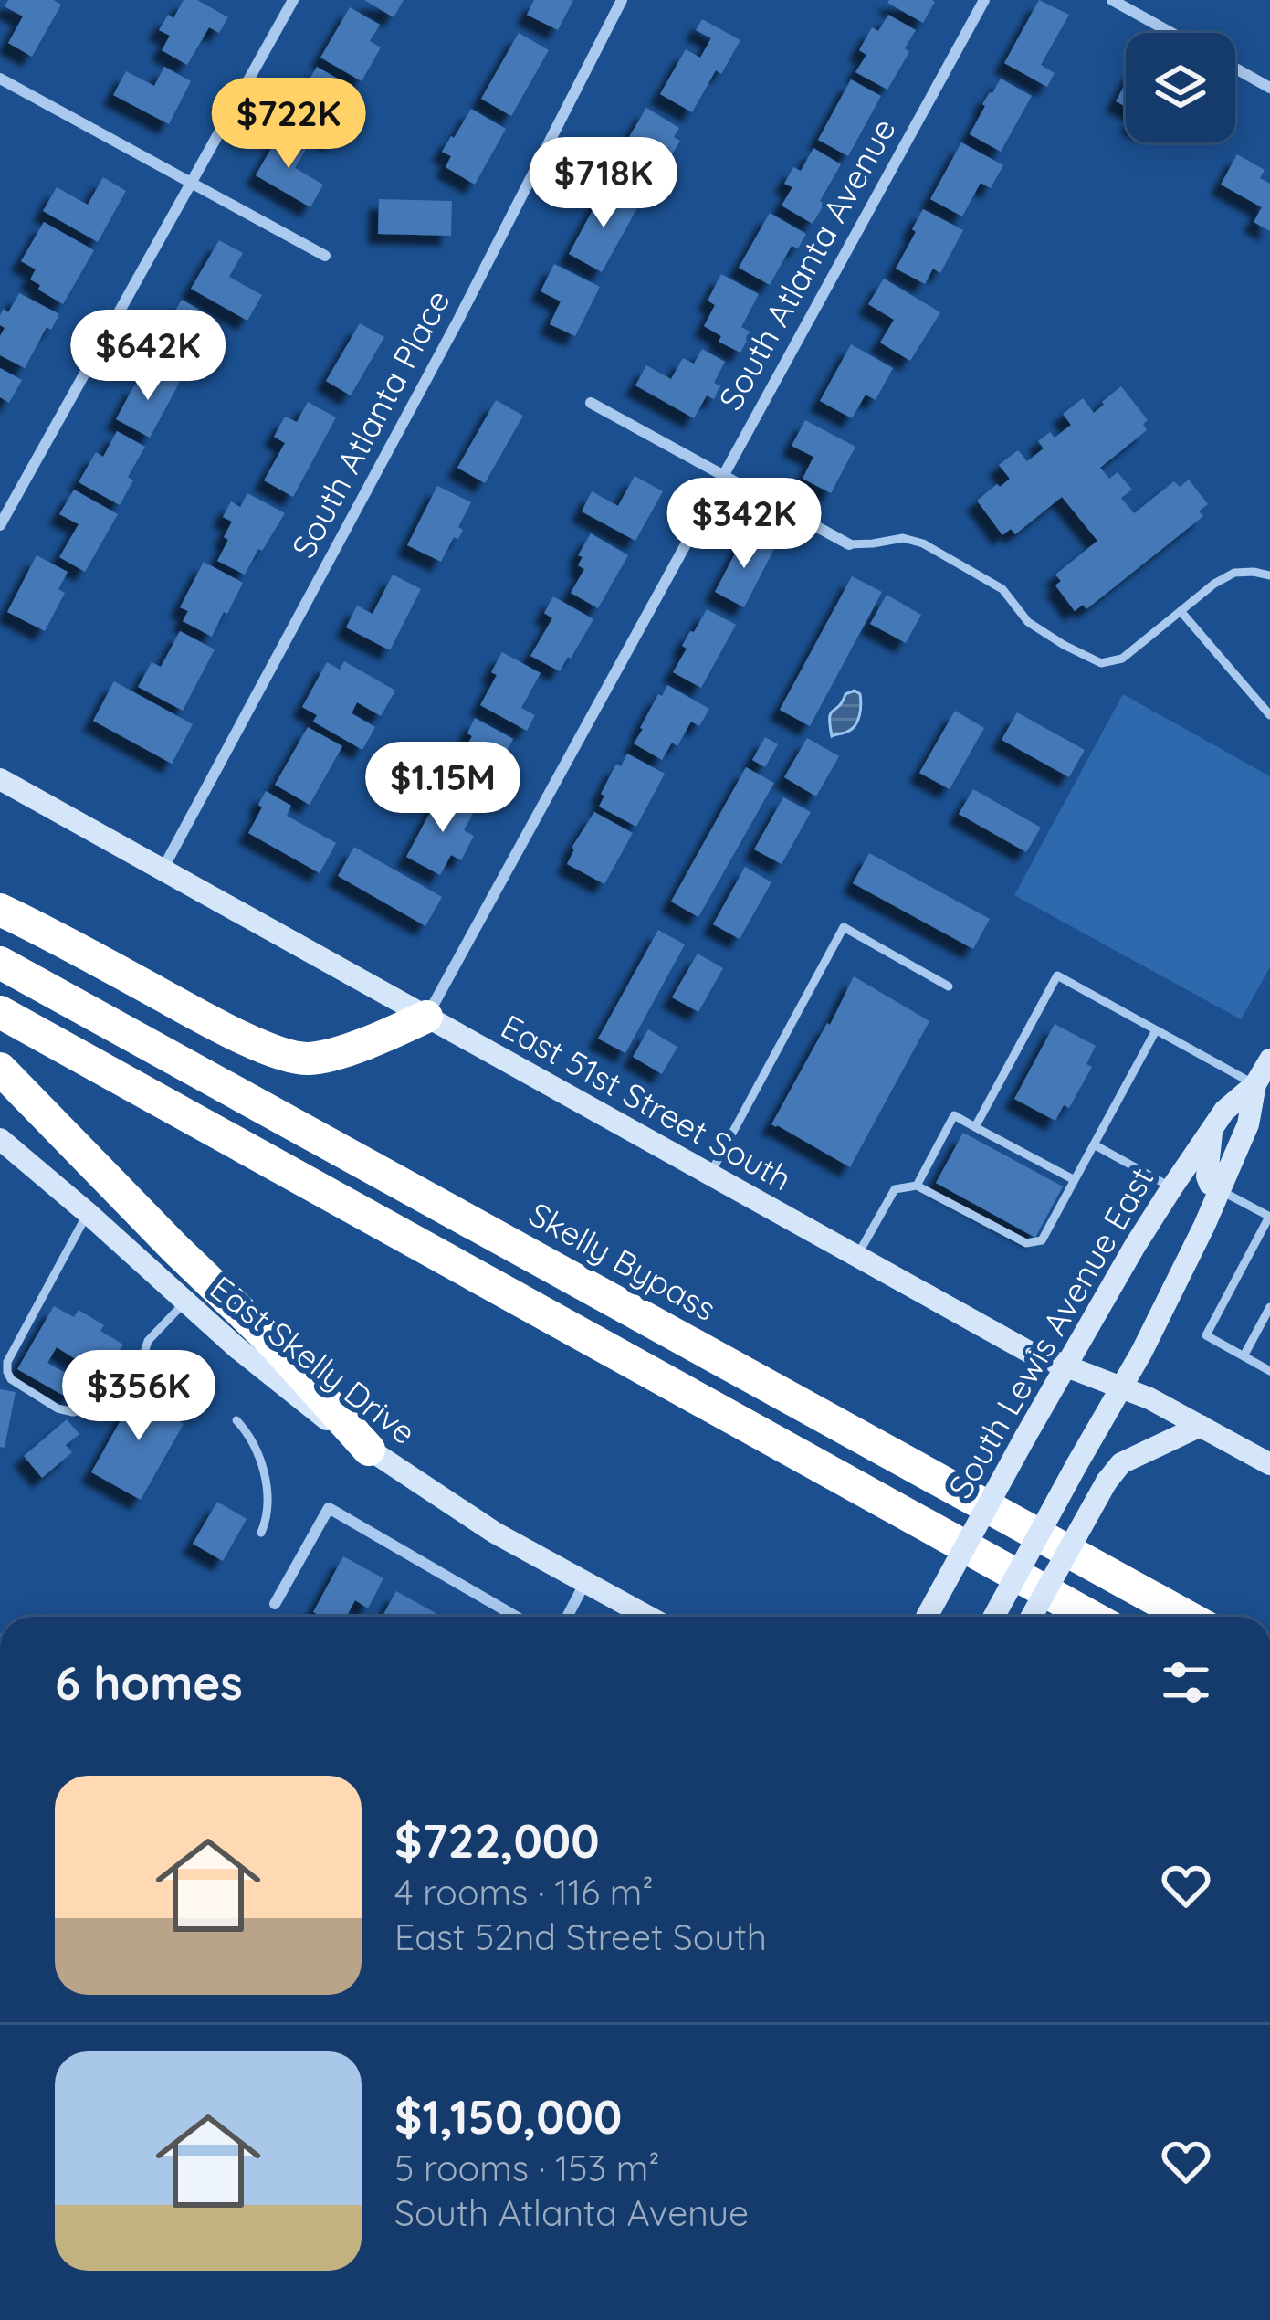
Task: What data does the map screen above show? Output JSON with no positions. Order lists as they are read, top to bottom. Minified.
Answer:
{"streets":{"highway":["Skelly Bypass"],"main road":["East 51st Street South","South Lewis Avenue East","East Skelly Drive"],"street":["South Atlanta Avenue","South Atlanta Place"]},"crossings":[["South Atlanta Avenue","East 51st Street South"],["South Atlanta Place","East 51st Street South"],["East 51st Street South","South Lewis Avenue East"]],"page":{"price":["$722K","$718K","$642K","$342K","$1.15M","$356K"],"heading":"6 homes","list":[{"name":"$722,000","note":"4 rooms · 116 m² · East 52nd Street South"},{"name":"$1,150,000","note":"5 rooms · 153 m² · South Atlanta Avenue"}]}}
